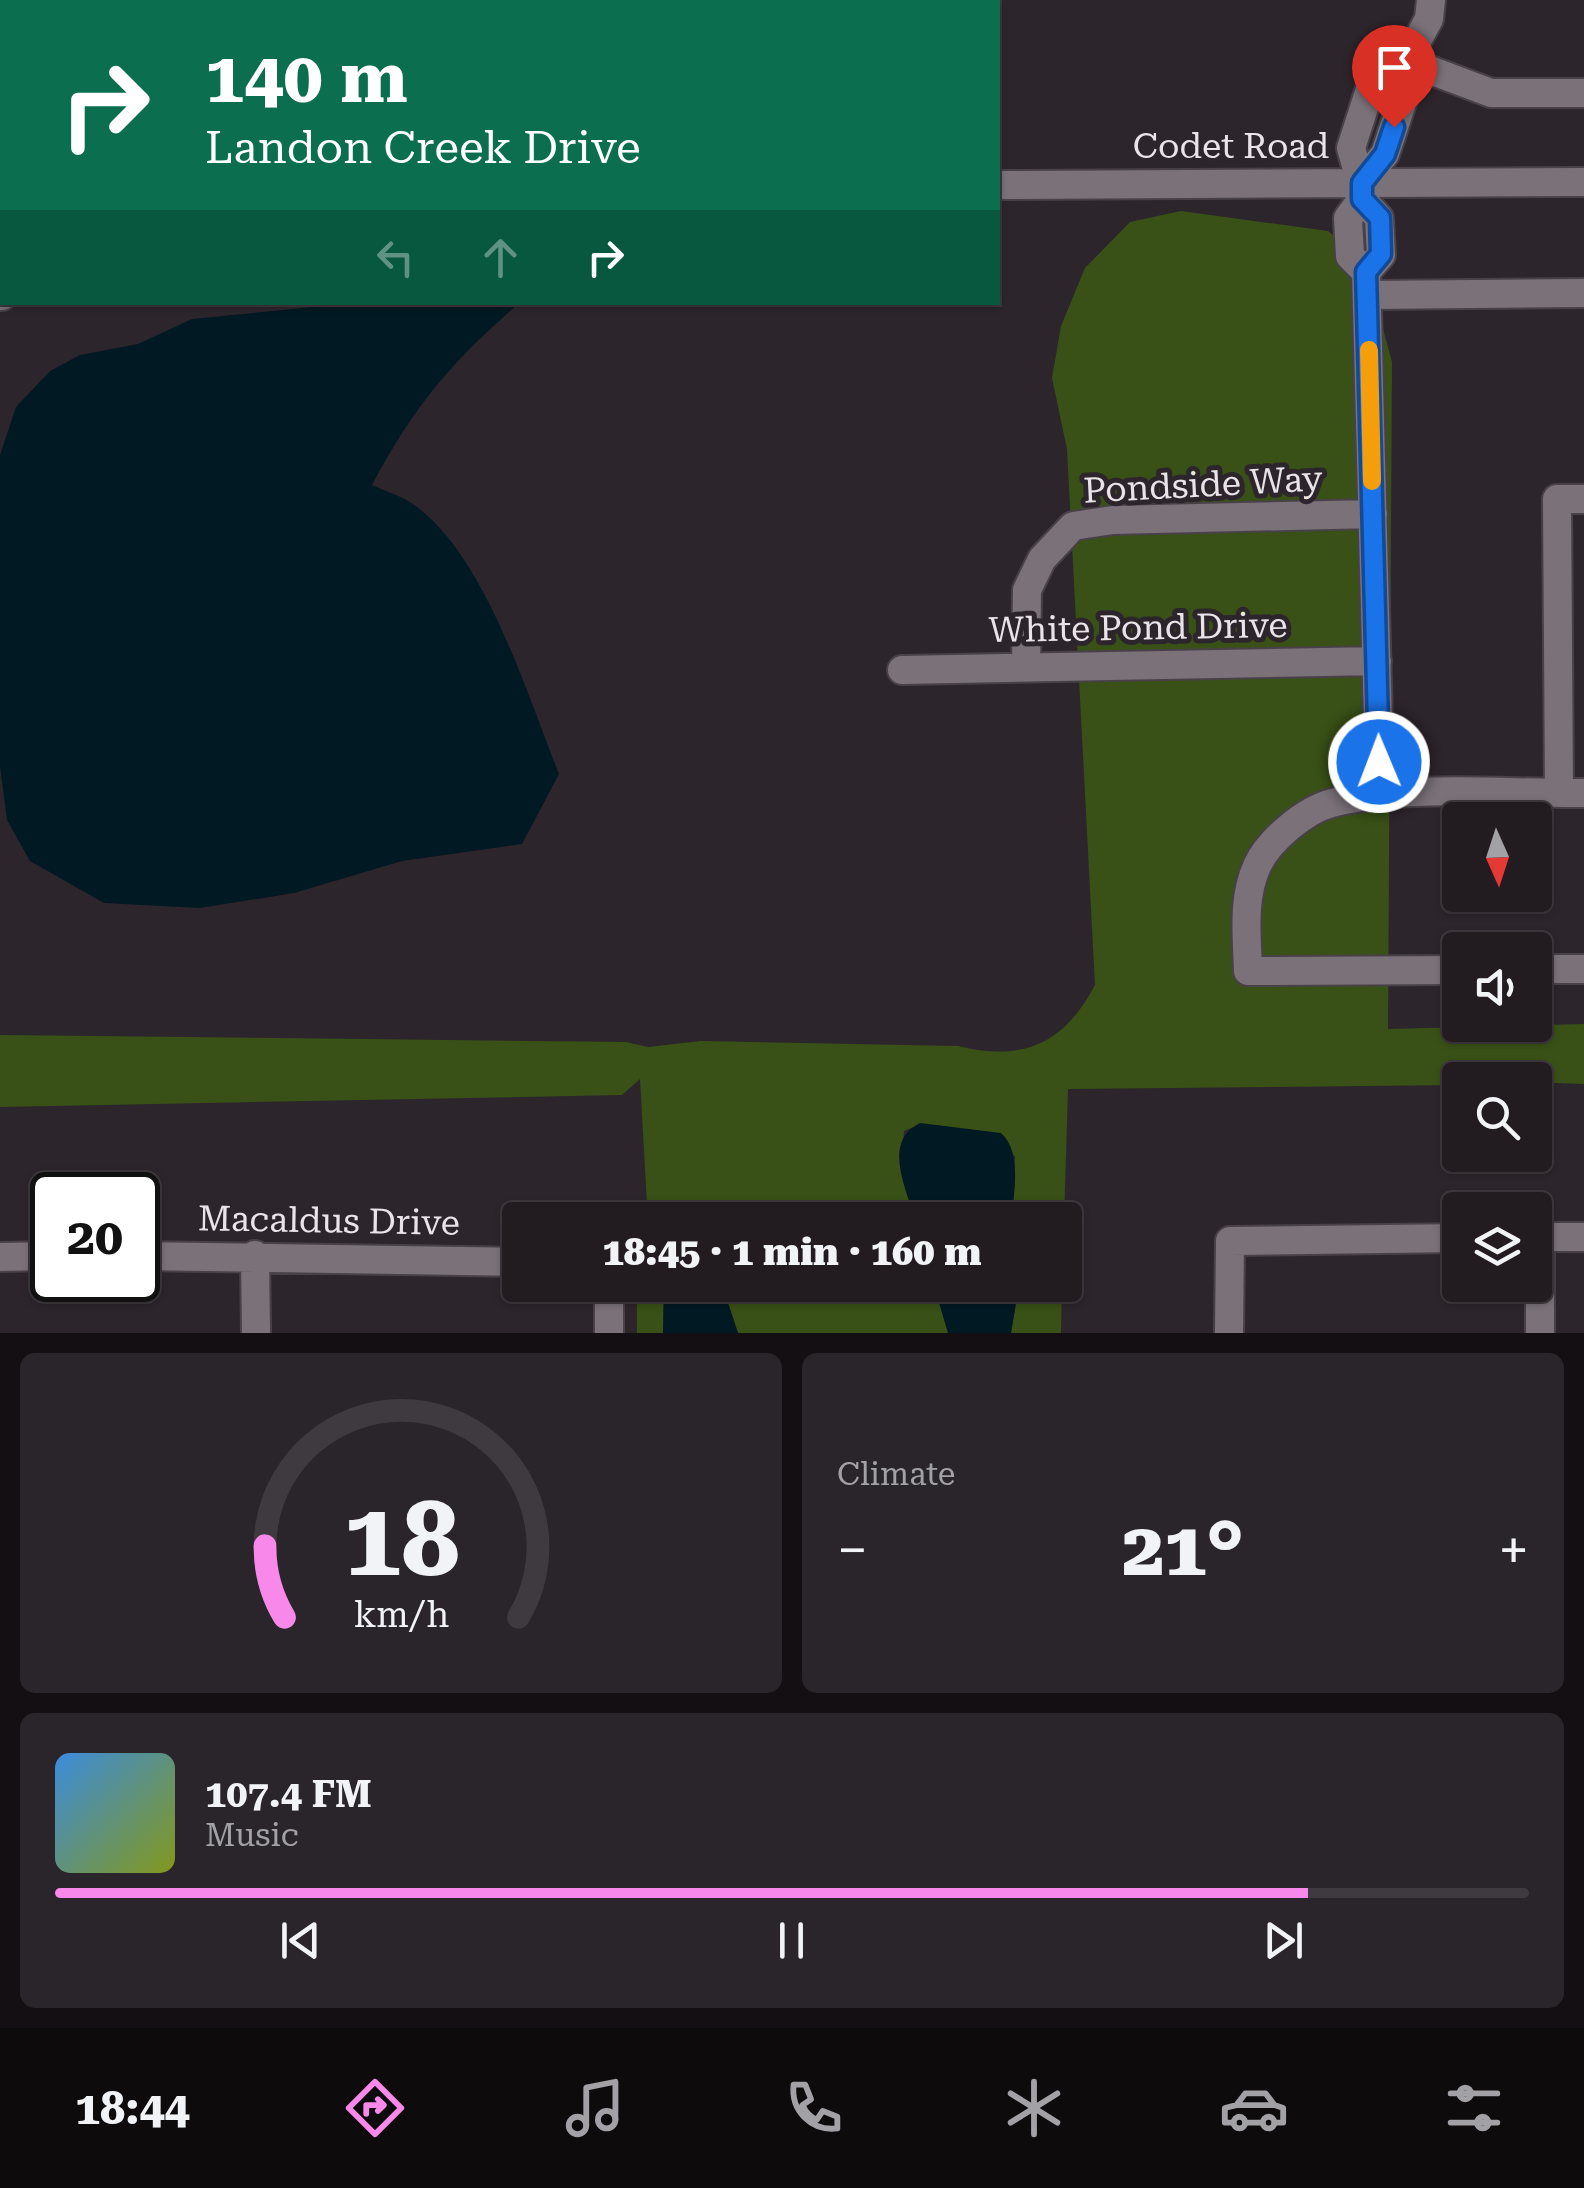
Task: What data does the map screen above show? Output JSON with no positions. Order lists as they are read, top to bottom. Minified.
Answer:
{"streets":{"street":["Codet Road","Pondside Way","White Pond Drive","Macaldus Drive"]},"crossings":[["Pondside Way","White Pond Drive"]],"north":"bottom","page":{"turn":["140 m","Landon Creek Drive"],"limit":"20","trip":"18:45 · 1 min · 160 m","tile":"Climate","heat":["−","21°","+"],"song":["107.4 FM","Music"],"tabs":"18:44","gauge":["18","km/h"]}}
